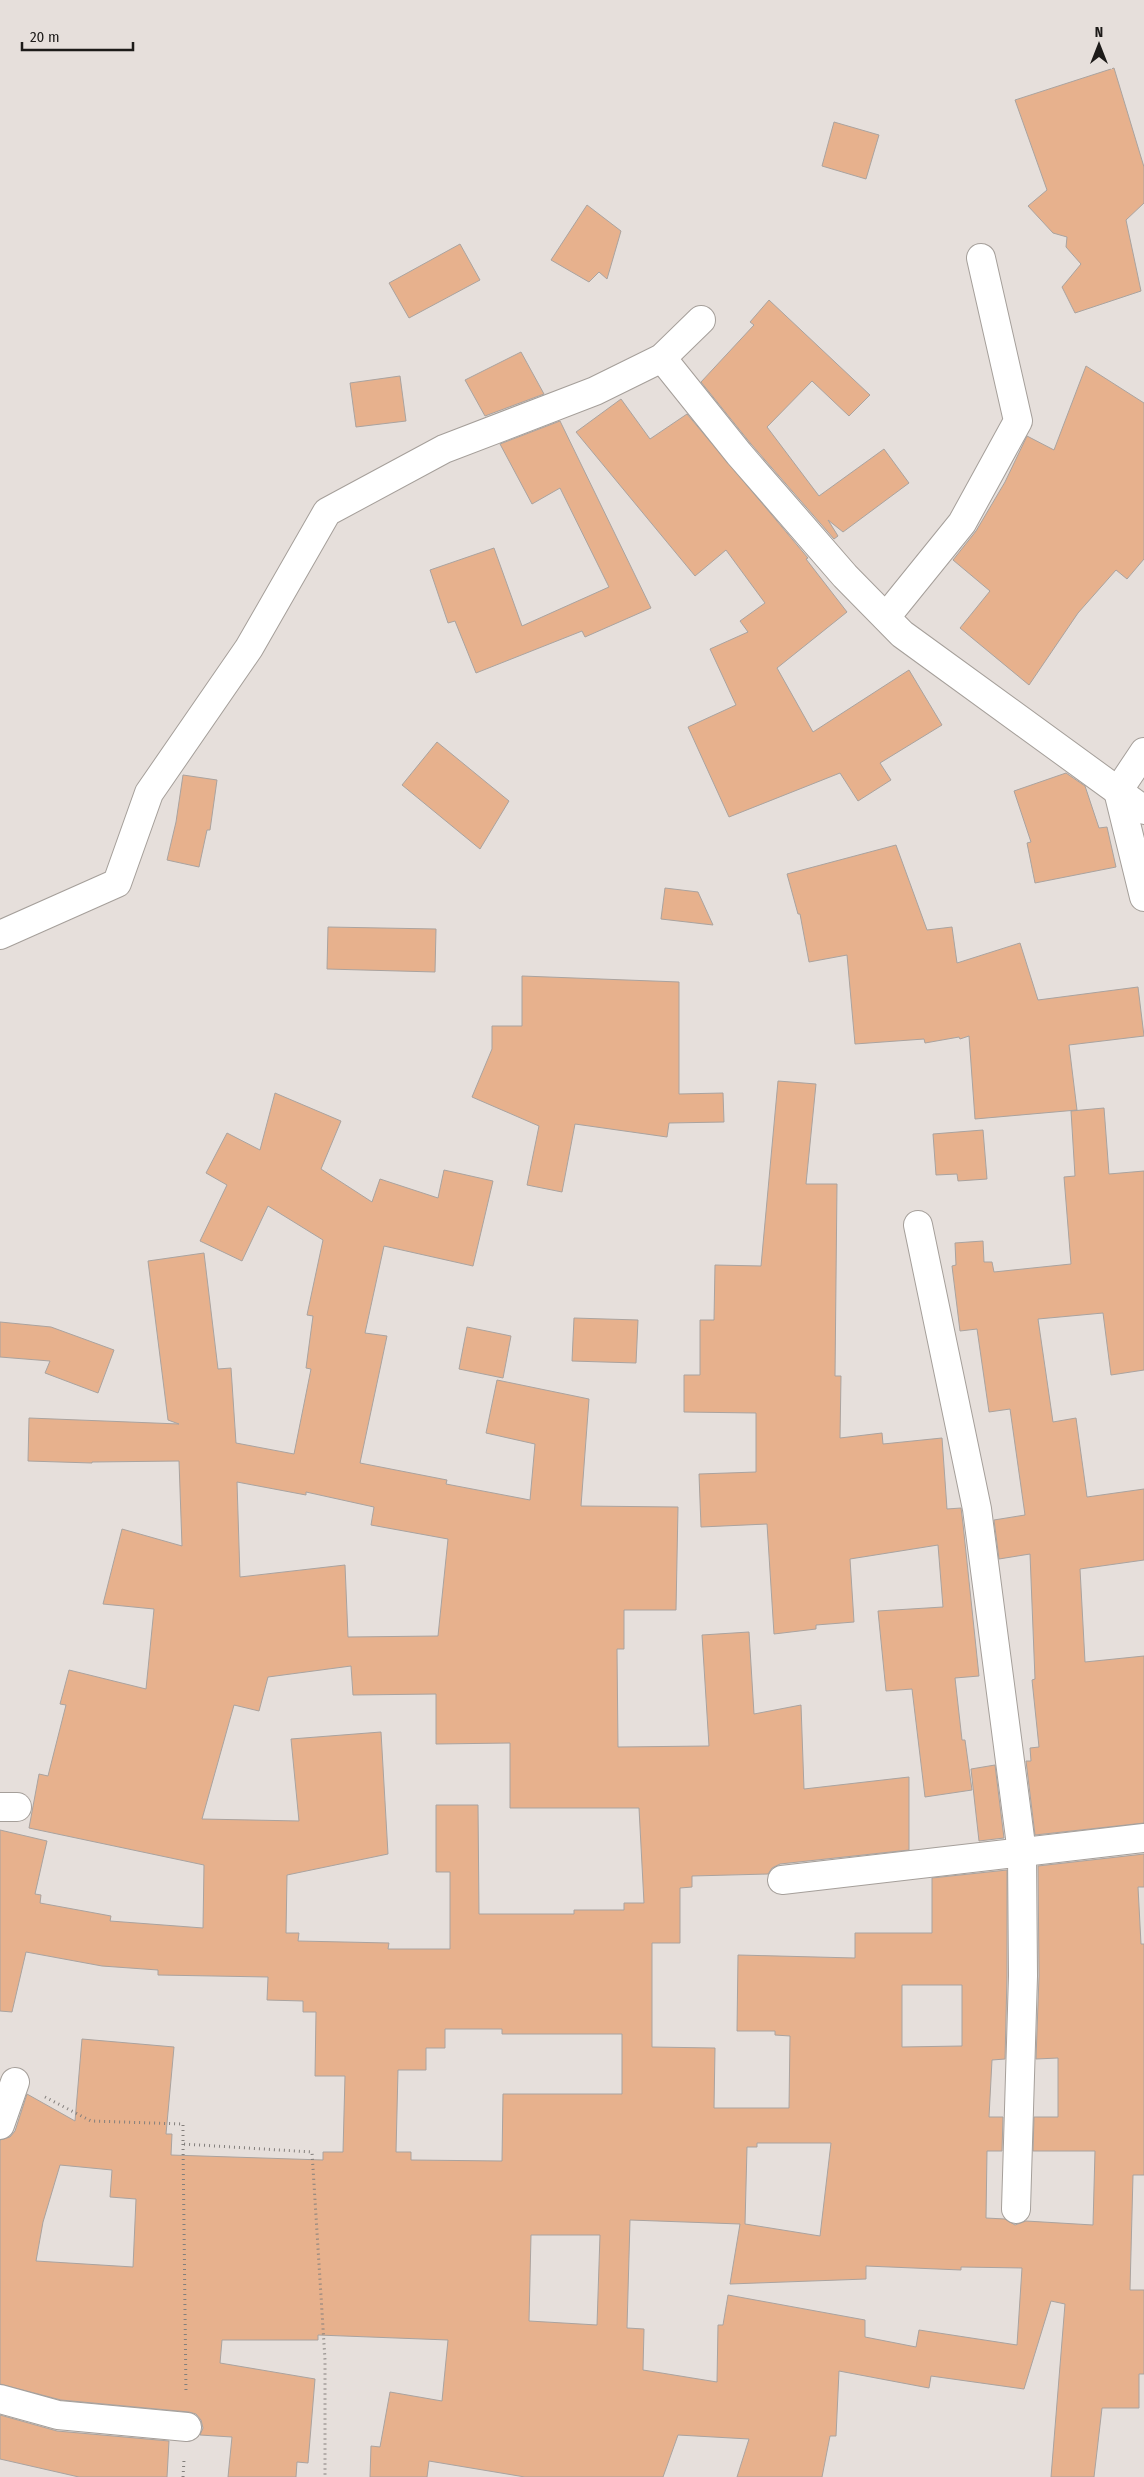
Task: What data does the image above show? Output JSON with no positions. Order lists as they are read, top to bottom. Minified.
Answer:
{"scale_bar":"20 m","north":"top"}
